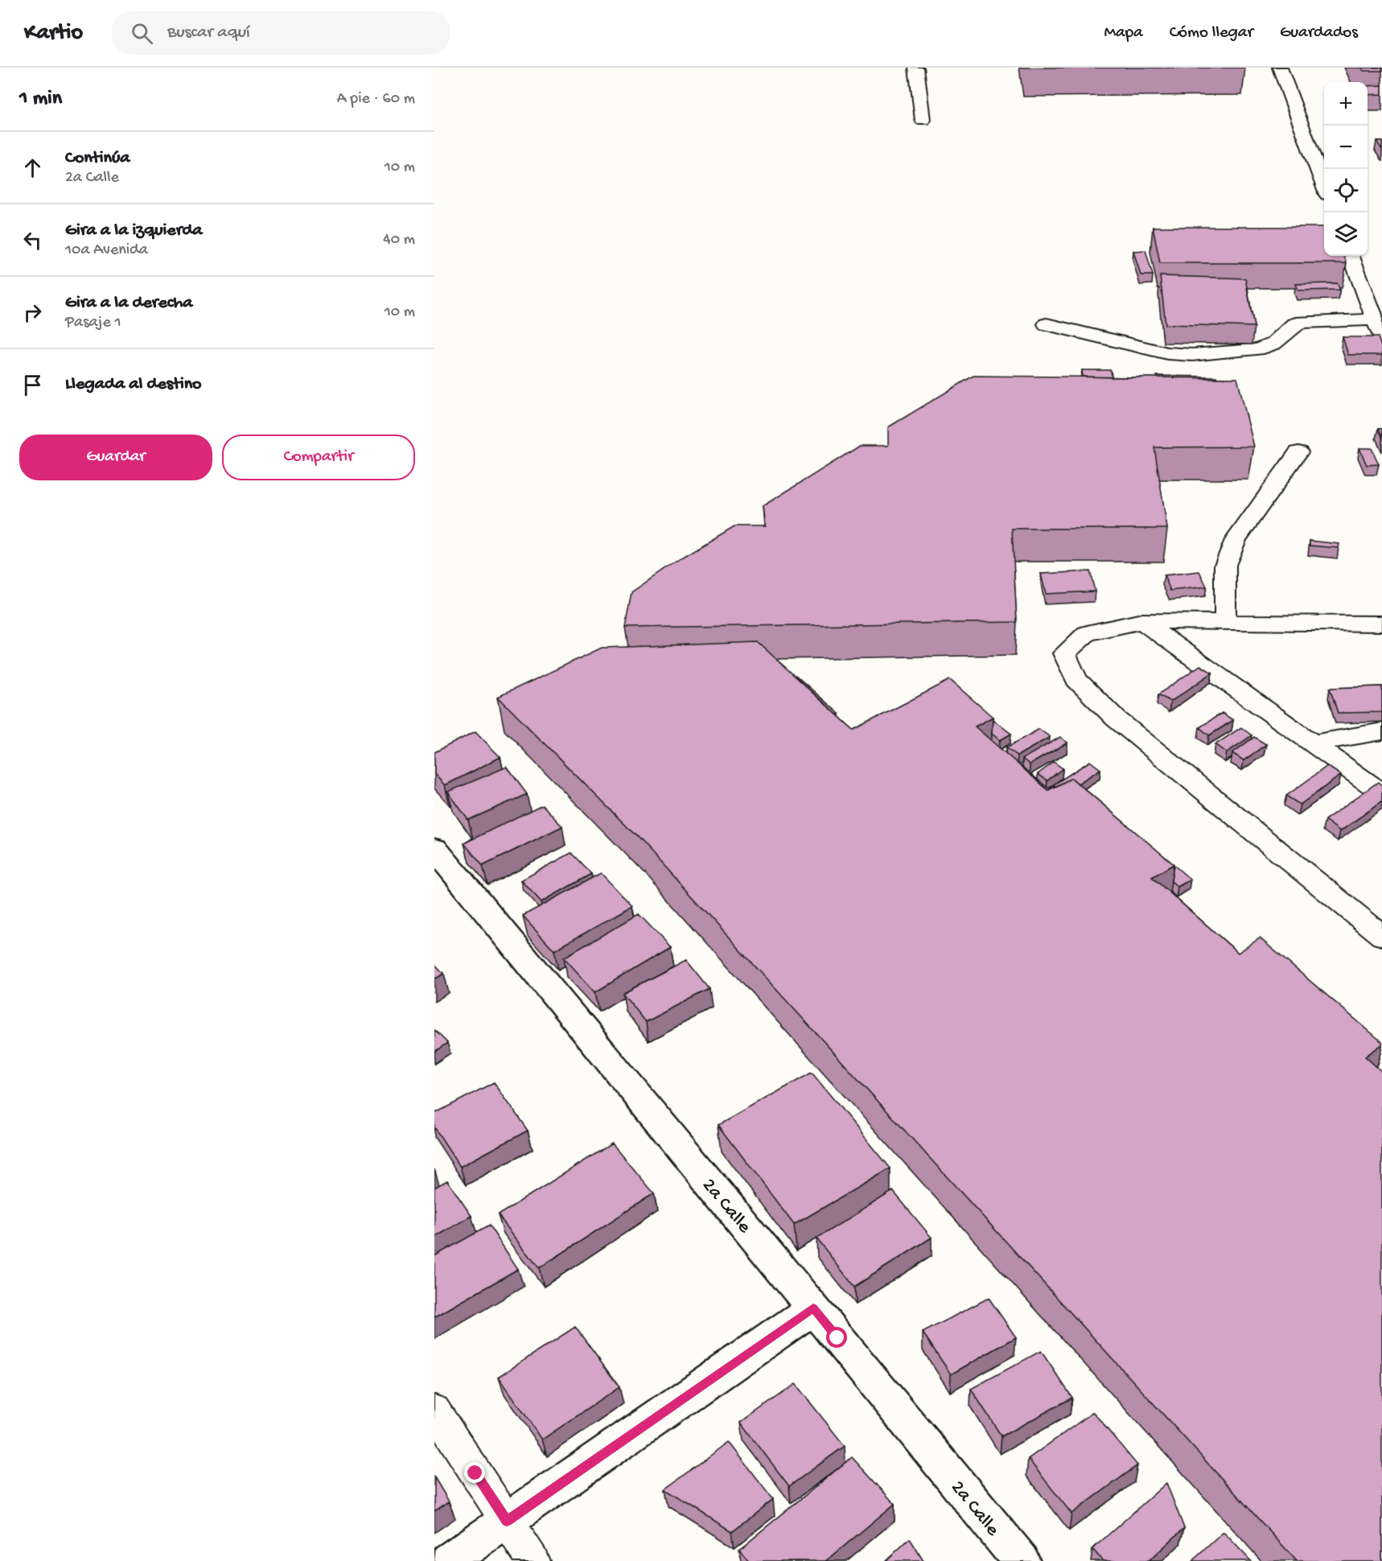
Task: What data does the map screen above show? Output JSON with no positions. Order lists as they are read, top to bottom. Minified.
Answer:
{"streets":{"street":["2a Calle"]},"page":{"header":"Kartio","search":"Buscar aquí","nav":["Mapa","Cómo llegar","Guardados"],"heading":["1 min","A pie · 60 m"],"map_buttons":["+","−"],"list":[["Continúa","2a Calle","10 m"],["Gira a la izquierda","10a Avenida","40 m"],["Gira a la derecha","Pasaje 1","10 m"],"Llegada al destino"],"buttons":["Guardar","Compartir"]}}
